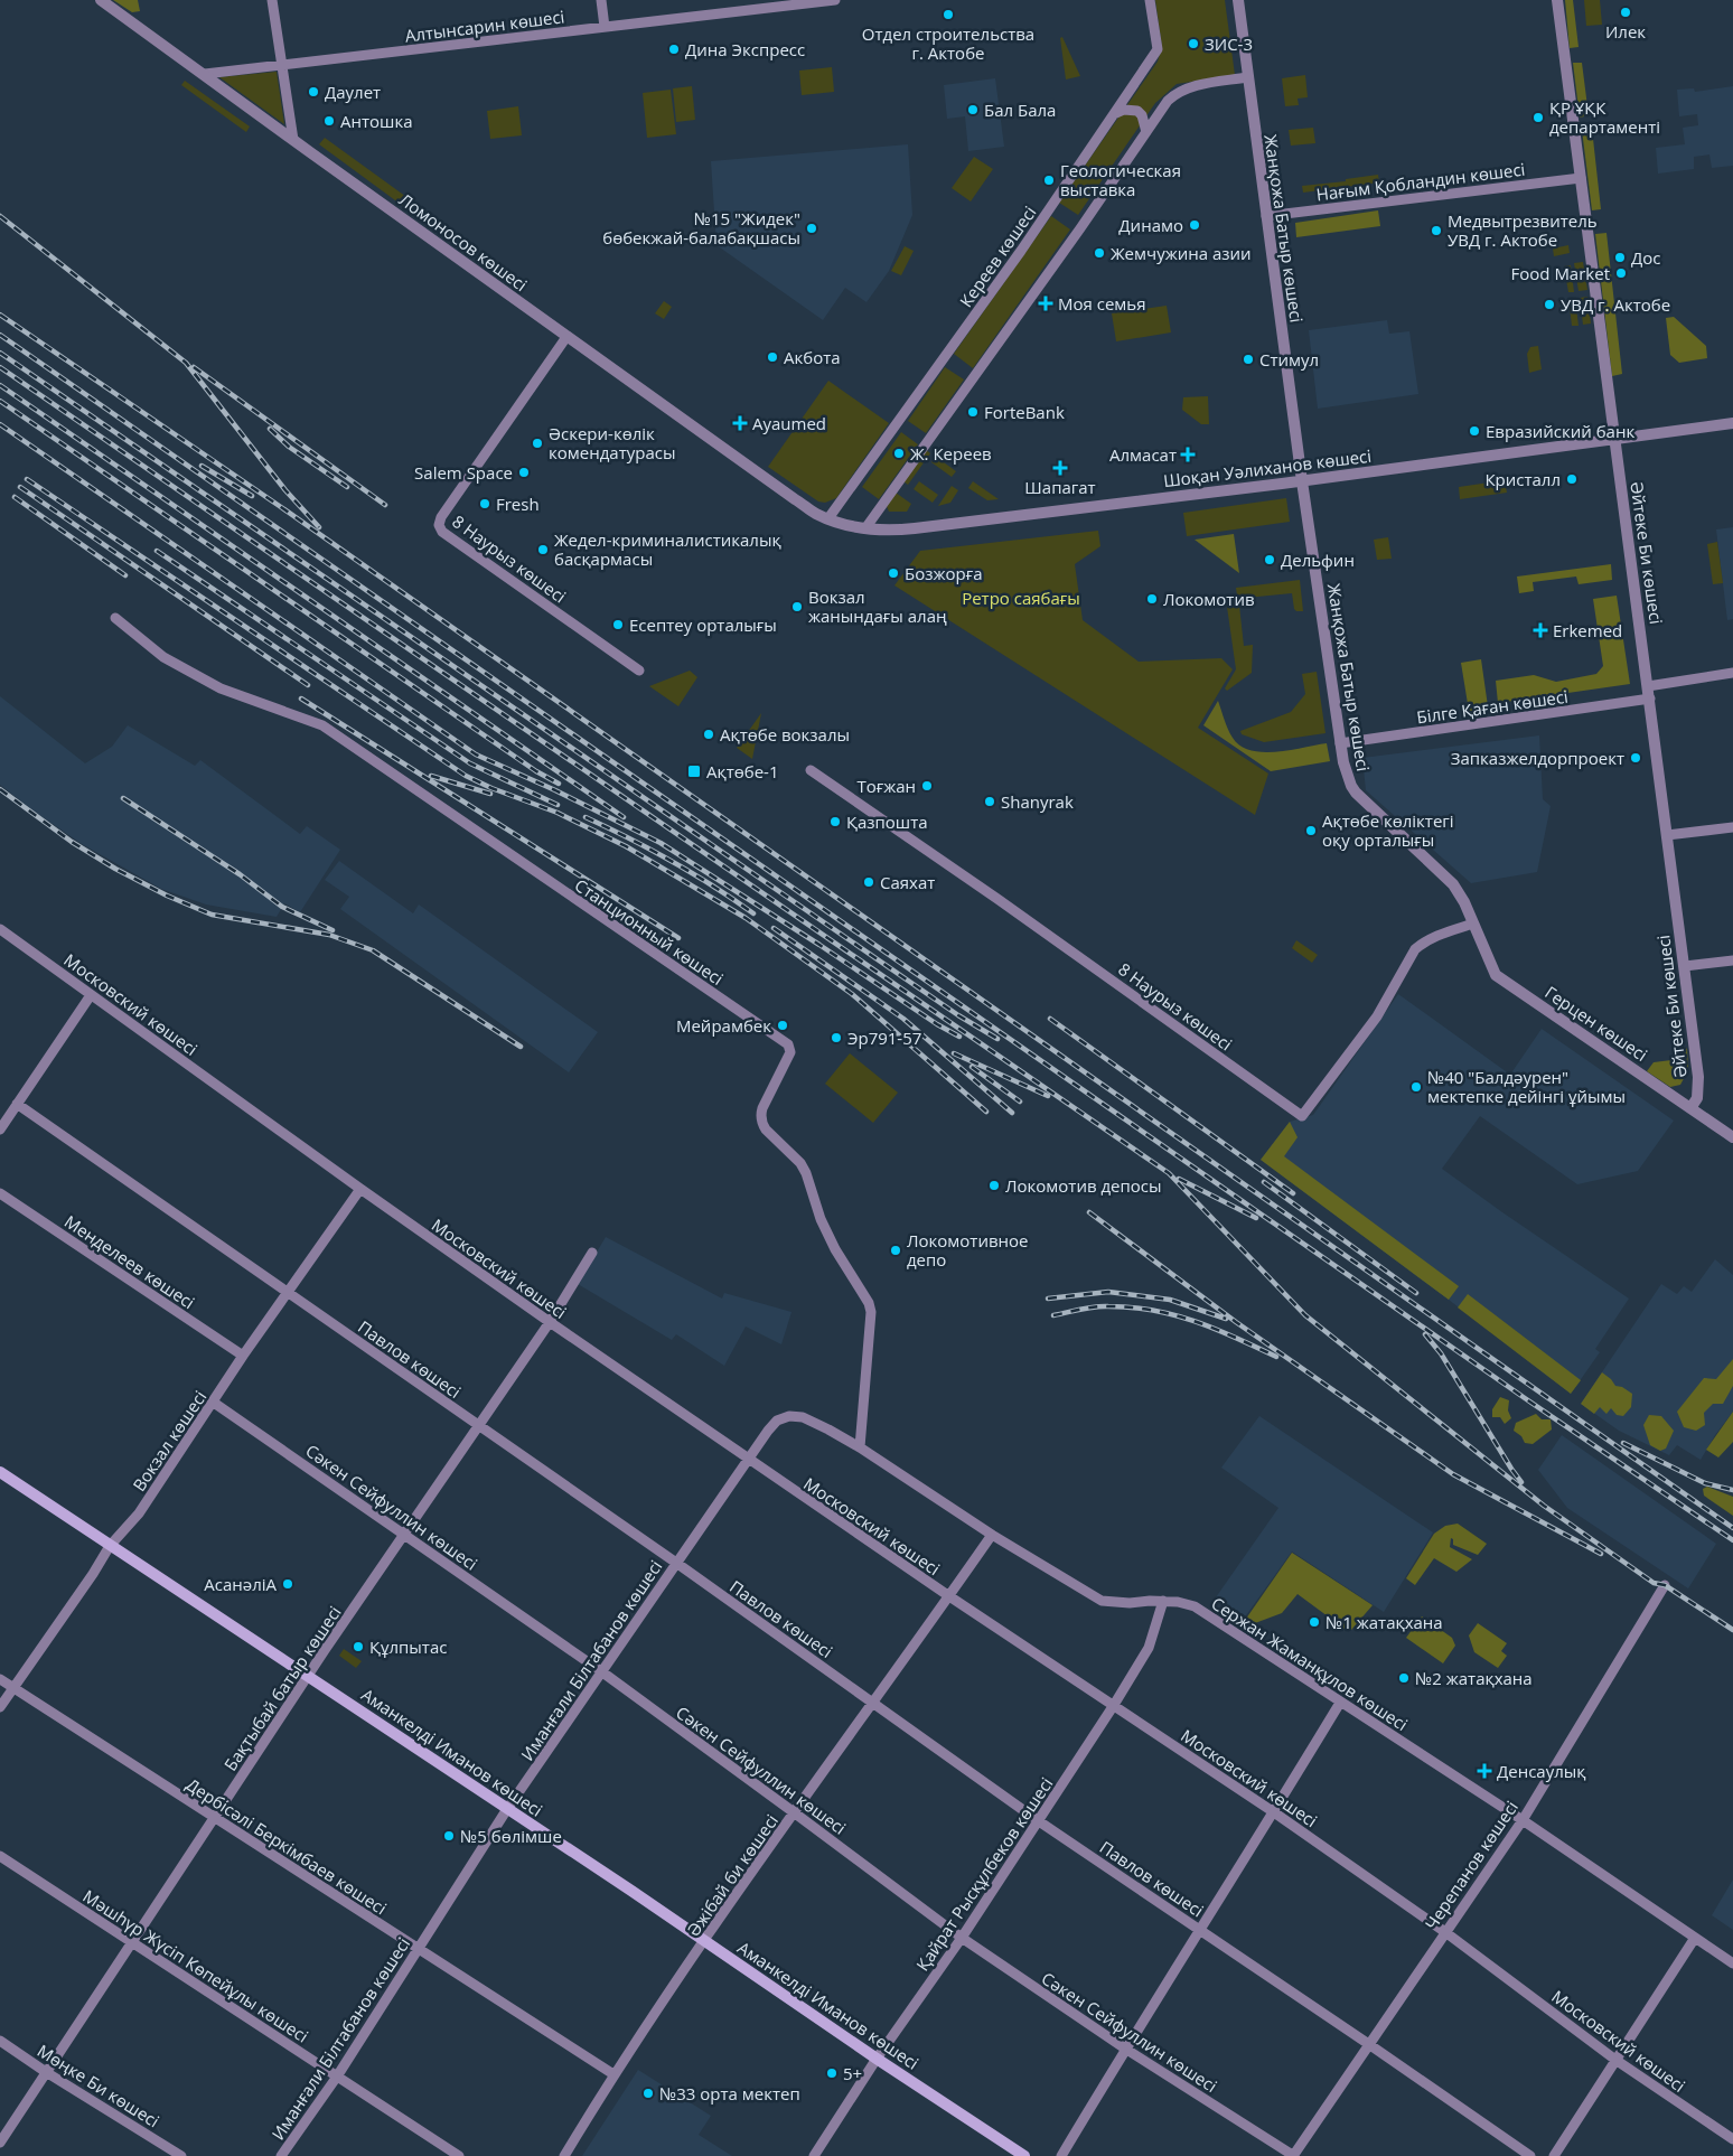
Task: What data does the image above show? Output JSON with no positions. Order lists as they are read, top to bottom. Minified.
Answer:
{"streets":{"main road":["Аманкелді Иманов көшесі"],"street":["Алтынсарин көшесі","Нағым Қобландин көшесі","Жанқожа Батыр көшесі","Ломоносов көшесі","Кереев көшесі","Шоқан Уәлиханов көшесі","Әйтеке Би көшесі","8 Наурыз көшесі","Білге Қаған көшесі","Станционный көшесі","Московский көшесі","Герцен көшесі","Менделеев көшесі","Павлов көшесі","Вокзал көшесі","Сәкен Сейфуллин көшесі","Иманғали Білтабанов көшесі","Сержан Жаманқұлов көшесі","Бақтыбай батыр көшесі","Дербісәлі Беркімбаев көшесі","Черепанов көшесі","Қайрат Рысқұлбеков көшесі","Әжібай би көшесі","Мәшһүр Жүсіп Көпейұлы көшесі","Мөңке Би көшесі"]},"crossings":[["Алтынсарин көшесі","Ломоносов көшесі"],["Нағым Қобландин көшесі","Жанқожа Батыр көшесі"],["Нағым Қобландин көшесі","Әйтеке Би көшесі"],["Жанқожа Батыр көшесі","Шоқан Уәлиханов көшесі"],["Жанқожа Батыр көшесі","8 Наурыз көшесі"],["Жанқожа Батыр көшесі","Білге Қаған көшесі"],["Жанқожа Батыр көшесі","Герцен көшесі"],["Ломоносов көшесі","Шоқан Уәлиханов көшесі"],["Ломоносов көшесі","8 Наурыз көшесі"],["Кереев көшесі","Шоқан Уәлиханов көшесі"],["Шоқан Уәлиханов көшесі","Әйтеке Би көшесі"],["Әйтеке Би көшесі","Білге Қаған көшесі"],["Әйтеке Би көшесі","Герцен көшесі"],["Станционный көшесі","Сержан Жаманқұлов көшесі"],["Московский көшесі","Вокзал көшесі"],["Московский көшесі","Иманғали Білтабанов көшесі"],["Московский көшесі","Бақтыбай батыр көшесі"],["Московский көшесі","Черепанов көшесі"],["Московский көшесі","Қайрат Рысқұлбеков көшесі"],["Московский көшесі","Әжібай би көшесі"],["Менделеев көшесі","Вокзал көшесі"],["Павлов көшесі","Вокзал көшесі"],["Павлов көшесі","Иманғали Білтабанов көшесі"],["Павлов көшесі","Бақтыбай батыр көшесі"],["Павлов көшесі","Черепанов көшесі"],["Павлов көшесі","Қайрат Рысқұлбеков көшесі"],["Павлов көшесі","Әжібай би көшесі"],["Вокзал көшесі","Сәкен Сейфуллин көшесі"],["Вокзал көшесі","Аманкелді Иманов көшесі"],["Вокзал көшесі","Дербісәлі Беркімбаев көшесі"],["Сәкен Сейфуллин көшесі","Иманғали Білтабанов көшесі"],["Сәкен Сейфуллин көшесі","Бақтыбай батыр көшесі"],["Сәкен Сейфуллин көшесі","Черепанов көшесі"],["Сәкен Сейфуллин көшесі","Қайрат Рысқұлбеков көшесі"],["Сәкен Сейфуллин көшесі","Әжібай би көшесі"],["Иманғали Білтабанов көшесі","Сержан Жаманқұлов көшесі"],["Иманғали Білтабанов көшесі","Аманкелді Иманов көшесі"],["Иманғали Білтабанов көшесі","Дербісәлі Беркімбаев көшесі"],["Иманғали Білтабанов көшесі","Мәшһүр Жүсіп Көпейұлы көшесі"],["Сержан Жаманқұлов көшесі","Черепанов көшесі"],["Сержан Жаманқұлов көшесі","Қайрат Рысқұлбеков көшесі"],["Сержан Жаманқұлов көшесі","Әжібай би көшесі"],["Бақтыбай батыр көшесі","Аманкелді Иманов көшесі"],["Бақтыбай батыр көшесі","Дербісәлі Беркімбаев көшесі"],["Бақтыбай батыр көшесі","Мәшһүр Жүсіп Көпейұлы көшесі"],["Бақтыбай батыр көшесі","Мөңке Би көшесі"],["Аманкелді Иманов көшесі","Қайрат Рысқұлбеков көшесі"],["Аманкелді Иманов көшесі","Әжібай би көшесі"],["Дербісәлі Беркімбаев көшесі","Әжібай би көшесі"]],"parks":["Ретро саябағы"],"places":{"other":["Илек","Отдел строительства г. Актобе","ЗИС-3","Дина Экспресс","Даулет","Бал Бала","ҚР ҰҚК департаменті","Антошка","Геологическая выставка","Динамо","№15 \"Жидек\" бөбекжай-балабақшасы","Медвытрезвитель УВД г. Актобе","Жемчужина азии","Дос","Food Market","УВД г. Актобе","Акбота","Стимул","ForteBank","Евразийский банк","Әскери-көлік комендатурасы","Ж. Кереев","Salem Space","Кристалл","Fresh","Жедел-криминалистикалық басқармасы","Дельфин","Бозжорға","Локомотив","Вокзал жанындағы алаң","Есептеу орталығы","Ақтөбе вокзалы","Запказжелдорпроект","Тоғжан","Shanyrak","Қазпошта","Ақтөбе көліктегі оқу орталығы","Саяхат","Мейрамбек","Эр791-57","№40 \"Балдәурен\" мектепке дейінгі ұйымы","Локомотив депосы","Локомотивное депо","АсанәліА","№1 жатақхана","Құлпытас","№2 жатақхана","№5 бөлімше","5+","№33 орта мектеп"],"health":["Моя семья","Ayaumed","Алмасат","Шапагат","Erkemed","Денсаулық"],"transit":["Ақтөбе-1"]}}
